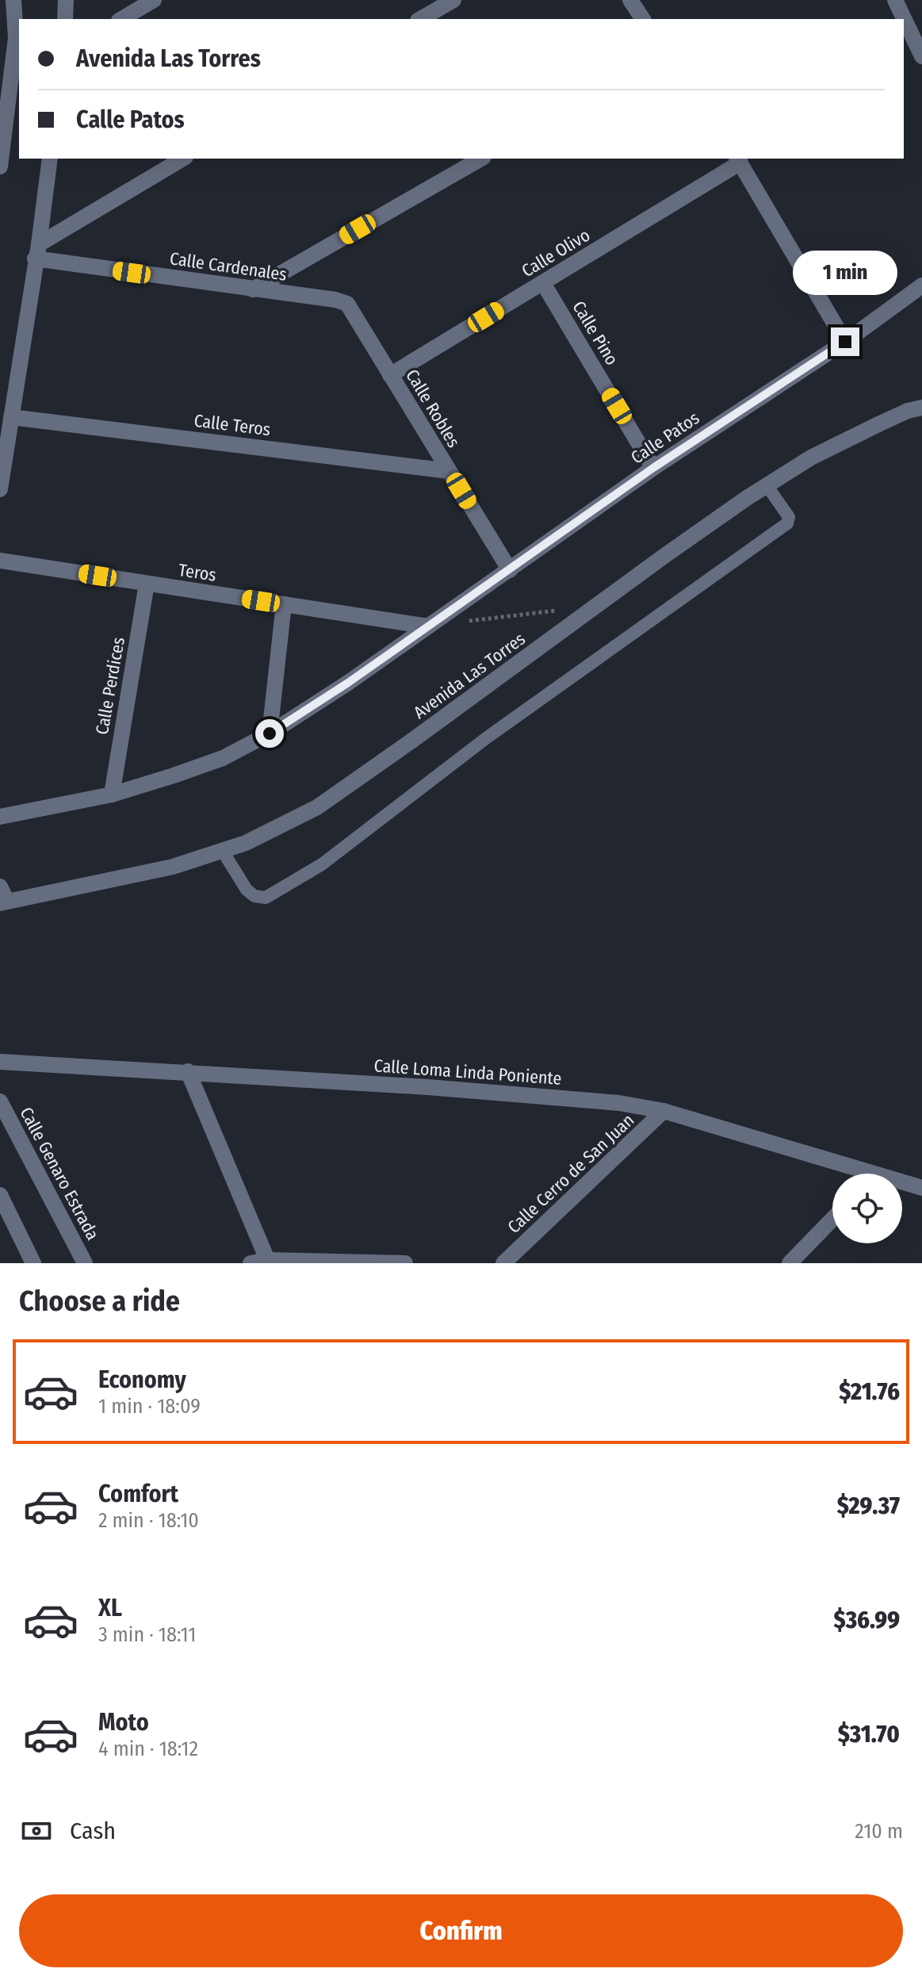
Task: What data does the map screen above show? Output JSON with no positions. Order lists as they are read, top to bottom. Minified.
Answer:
{"streets":{"street":["Calle Olivo","Calle Cardenales","Calle Pino","Calle Robles","Calle Teros","Calle Patos","Teros","Avenida Las Torres","Calle Perdices","Calle Loma Linda Poniente","Calle Genaro Estrada","Calle Cerro de San Juan"]},"crossings":[["Calle Olivo","Calle Pino"],["Calle Olivo","Calle Robles"],["Calle Cardenales","Calle Robles"],["Calle Pino","Calle Patos"],["Calle Robles","Calle Teros"],["Calle Robles","Calle Patos"],["Teros","Calle Perdices"],["Calle Loma Linda Poniente","Calle Cerro de San Juan"]],"page":{"banner":["Avenida Las Torres","Calle Patos"],"bubble":"1 min","heading":"Choose a ride","list":[{"name":"Economy","note":"1 min · 18:09","value":"$21.76"},{"name":"Comfort","note":"2 min · 18:10","value":"$29.37"},{"name":"XL","note":"3 min · 18:11","value":"$36.99"},{"name":"Moto","note":"4 min · 18:12","value":"$31.70"}],"pay":["Cash","210 m"],"buttons":"Confirm"}}
